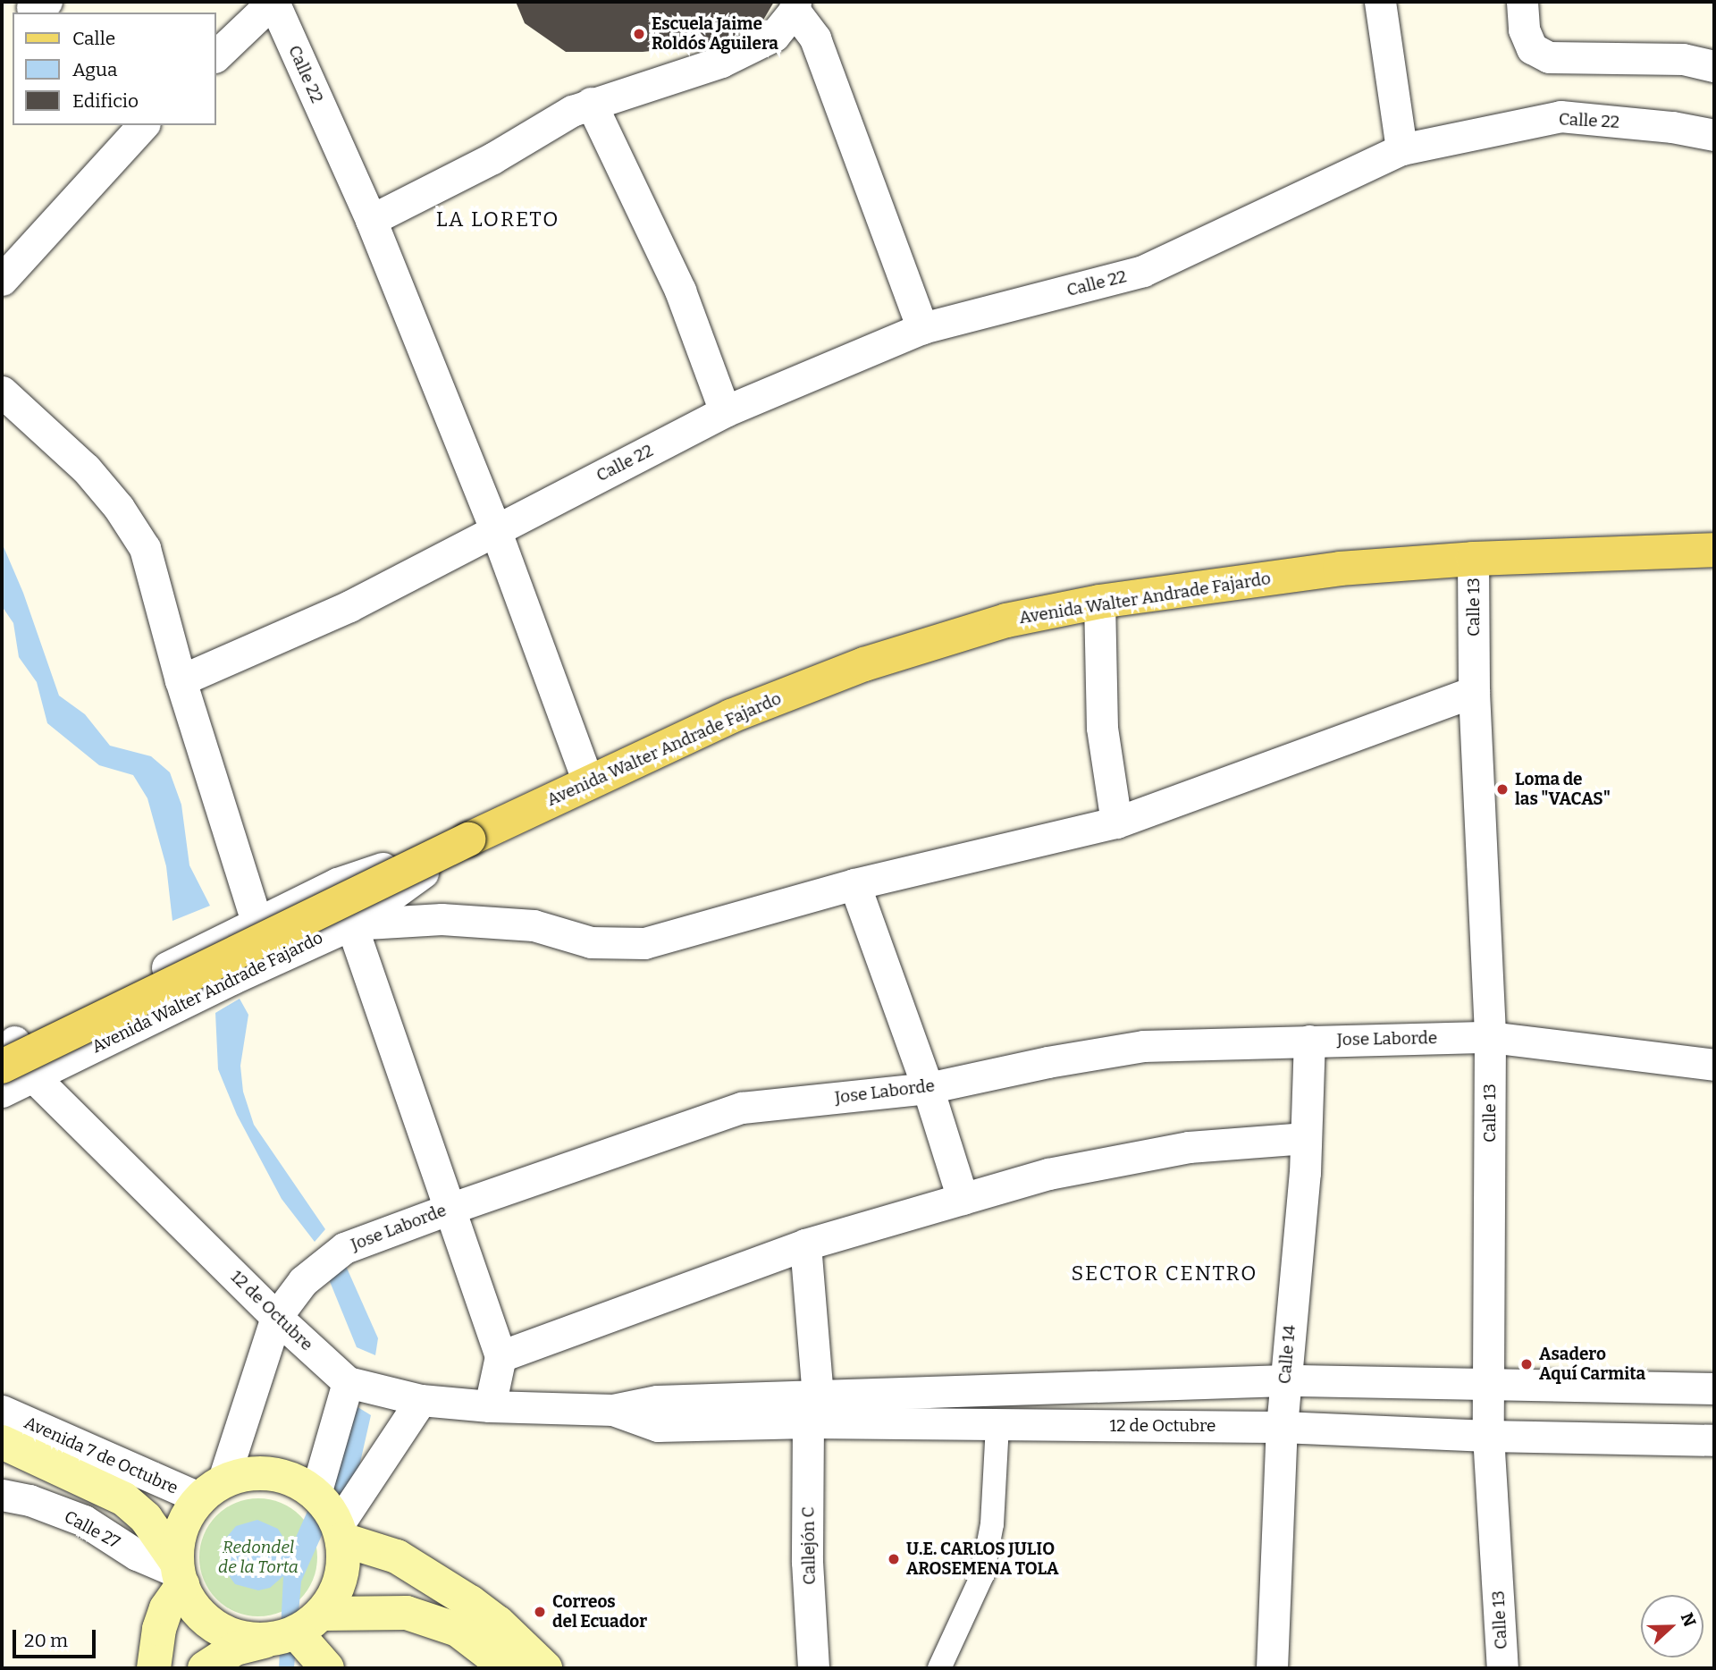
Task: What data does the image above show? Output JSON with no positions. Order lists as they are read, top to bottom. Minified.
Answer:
{"streets":{"main road":["Avenida Walter Andrade Fajardo","Avenida 7 de Octubre"],"street":["Calle 22","Calle 13","Jose Laborde","12 de Octubre","Calle 14","Calle 27","Callejón C"]},"crossings":[["Calle 22","Avenida Walter Andrade Fajardo"],["Avenida Walter Andrade Fajardo","Calle 13"],["Avenida Walter Andrade Fajardo","12 de Octubre"],["Calle 13","Jose Laborde"],["Calle 13","12 de Octubre"],["Jose Laborde","12 de Octubre"],["Jose Laborde","Calle 14"],["Jose Laborde","Avenida 7 de Octubre"],["Jose Laborde","Calle 27"],["12 de Octubre","Calle 14"],["12 de Octubre","Callejón C"],["Avenida 7 de Octubre","Calle 27"]],"districts":["LA LORETO","SECTOR CENTRO"],"parks":["Redondel de la Torta"],"places":["Escuela Jaime Roldós Aguilera","Loma de las \"VACAS\"","Asadero Aquí Carmita","U.E. CARLOS JULIO AROSEMENA TOLA","Correos del Ecuador"],"legend":["Calle","Agua","Edificio"],"scale_bar":"20 m","north":"right"}
